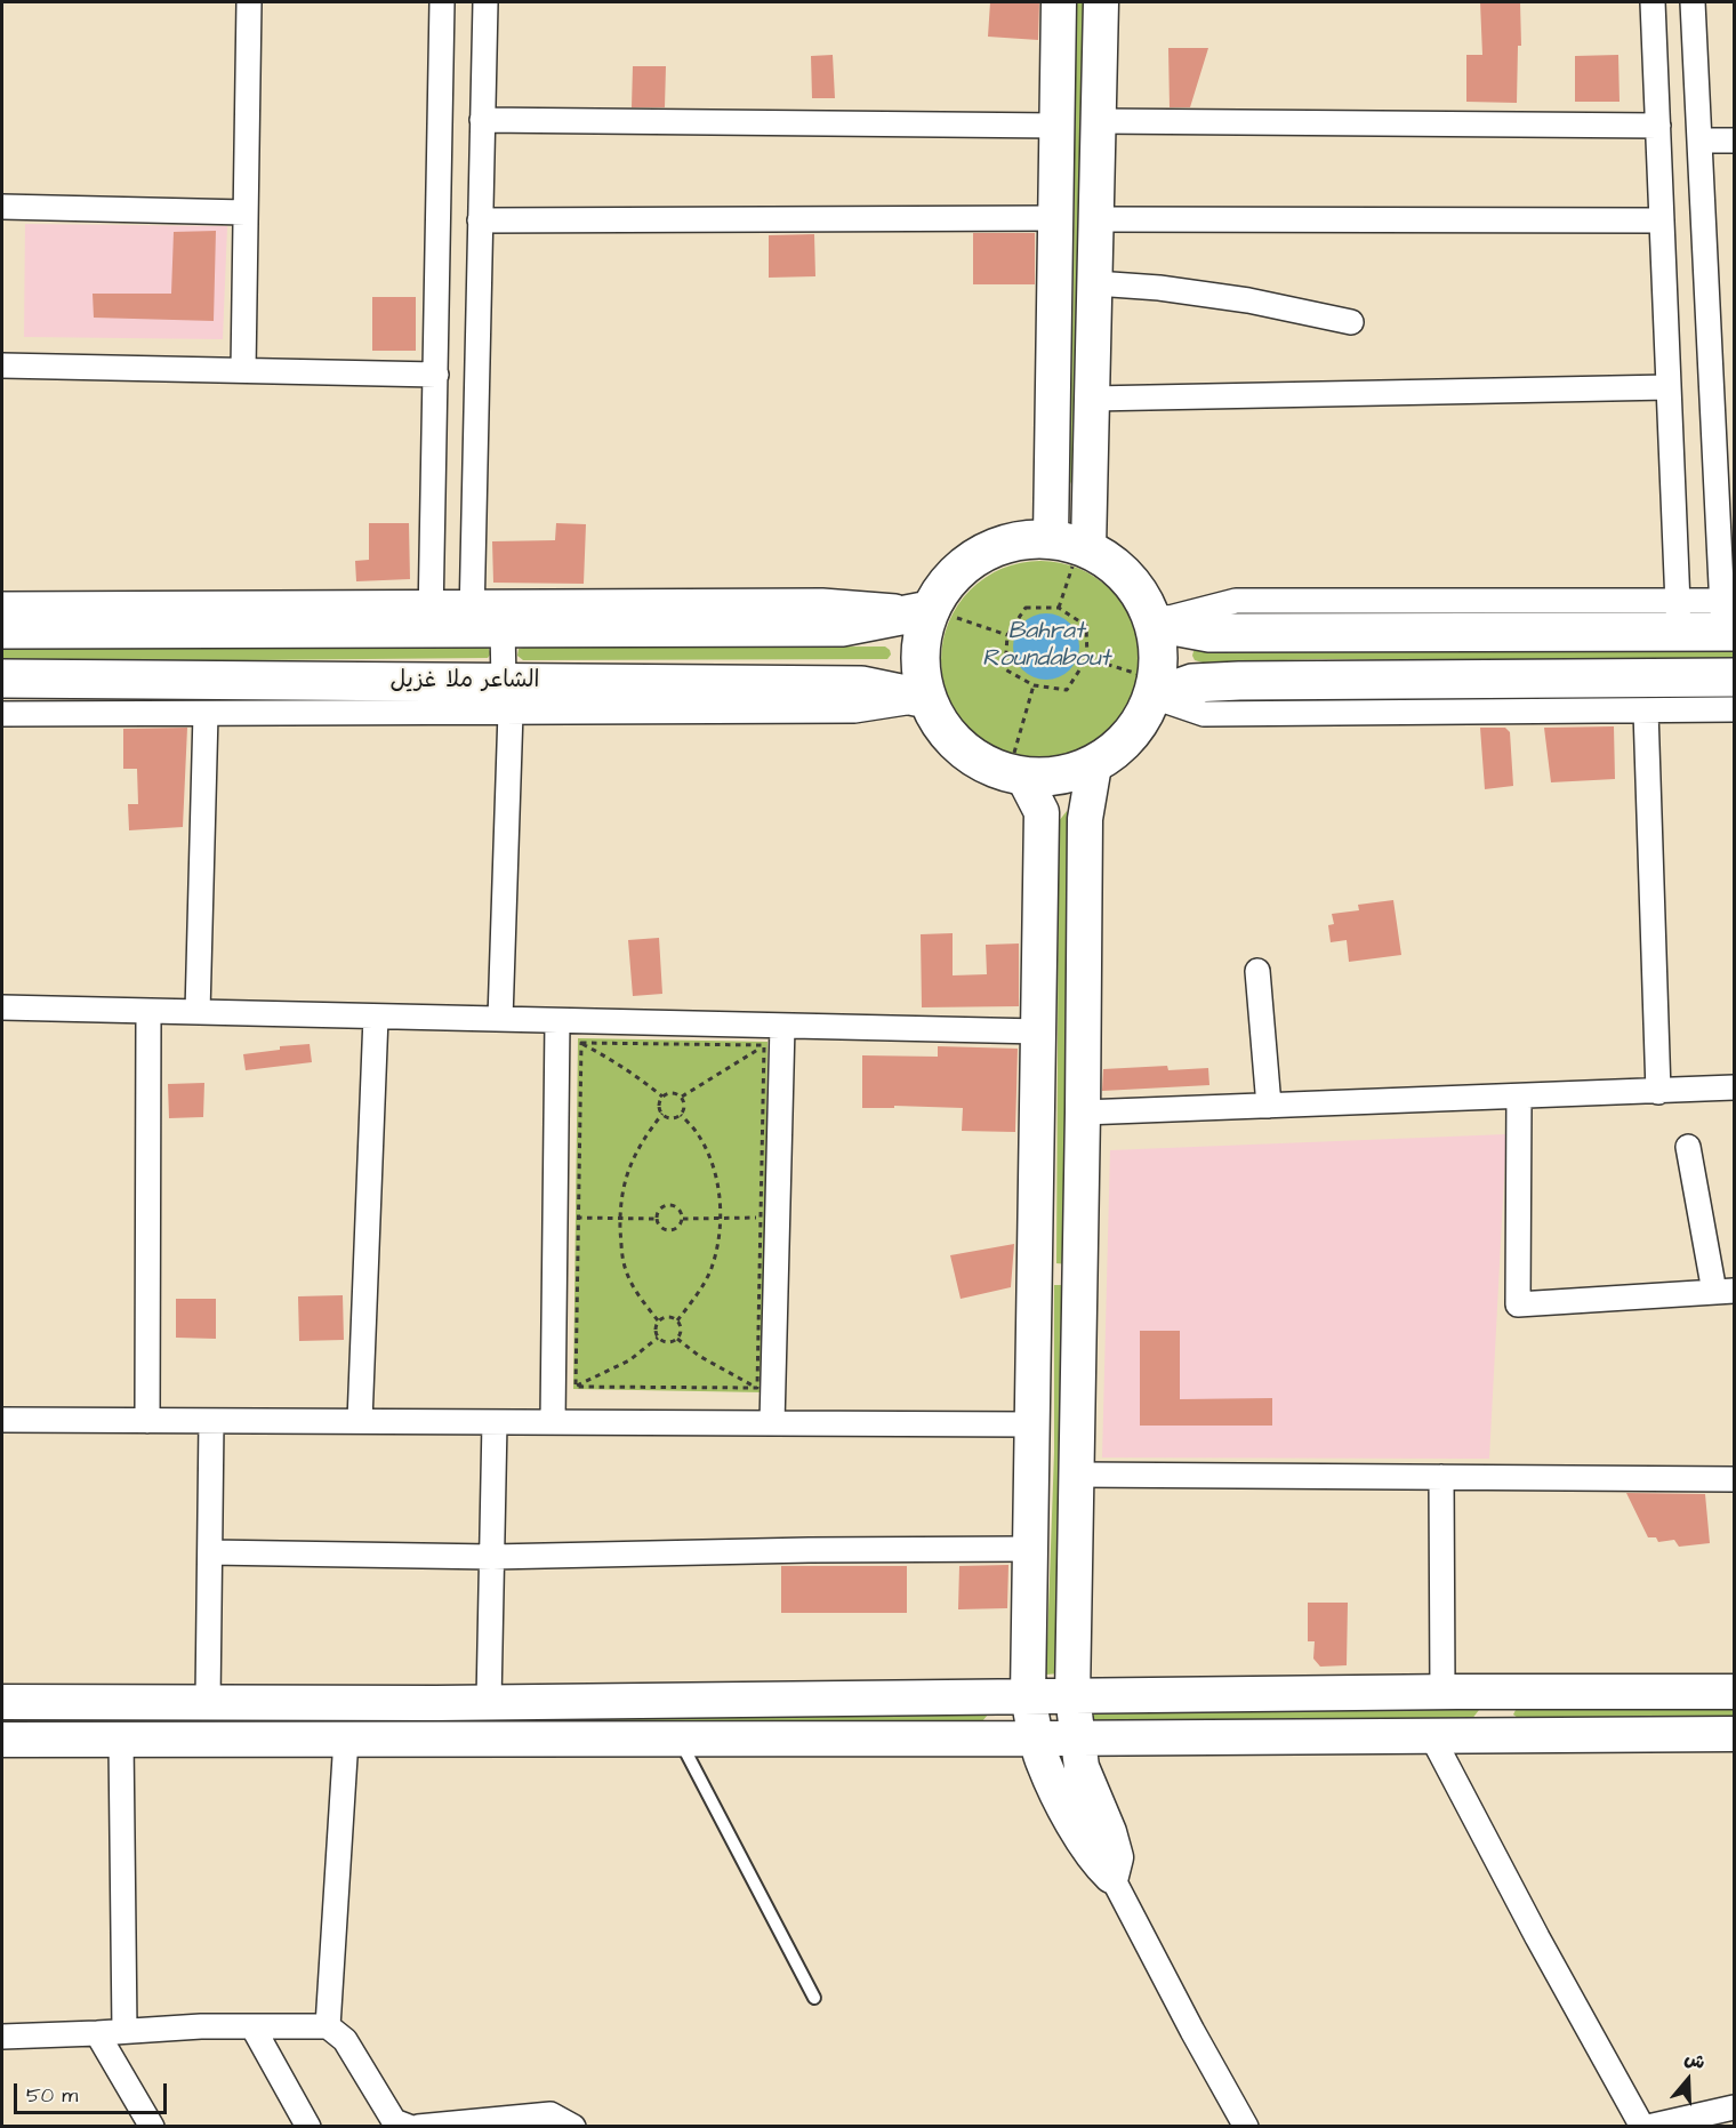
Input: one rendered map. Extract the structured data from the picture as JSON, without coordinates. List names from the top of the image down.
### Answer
{
  "streets": {
    "main road": ["الشاعر ملا غزيل"]
  },
  "water": ["Bahrat Roundabout"],
  "scale_bar": "50 m",
  "north": "top"
}
